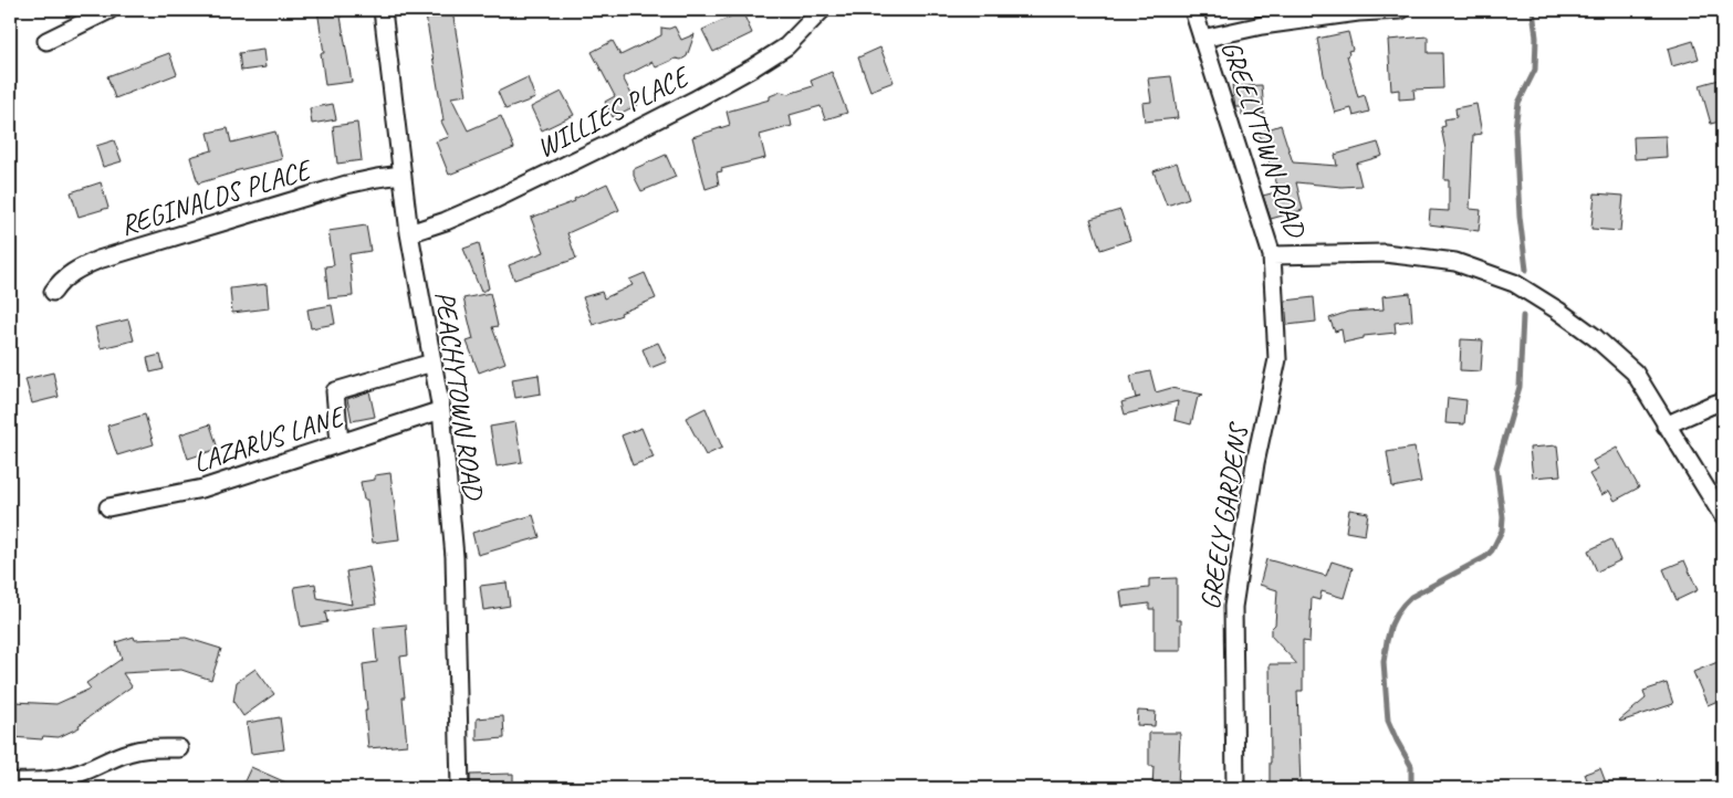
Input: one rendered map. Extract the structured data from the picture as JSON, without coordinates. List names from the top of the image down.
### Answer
{
  "streets": {
    "street": [
      "WILLIES PLACE",
      "GREELYTOWN ROAD",
      "REGINALDS PLACE",
      "PEACHYTOWN ROAD",
      "LAZARUS LANE",
      "GREELY GARDENS"
    ]
  },
  "crossings": [
    ["WILLIES PLACE", "PEACHYTOWN ROAD"],
    ["GREELYTOWN ROAD", "GREELY GARDENS"],
    ["REGINALDS PLACE", "PEACHYTOWN ROAD"],
    ["PEACHYTOWN ROAD", "LAZARUS LANE"]
  ]
}
